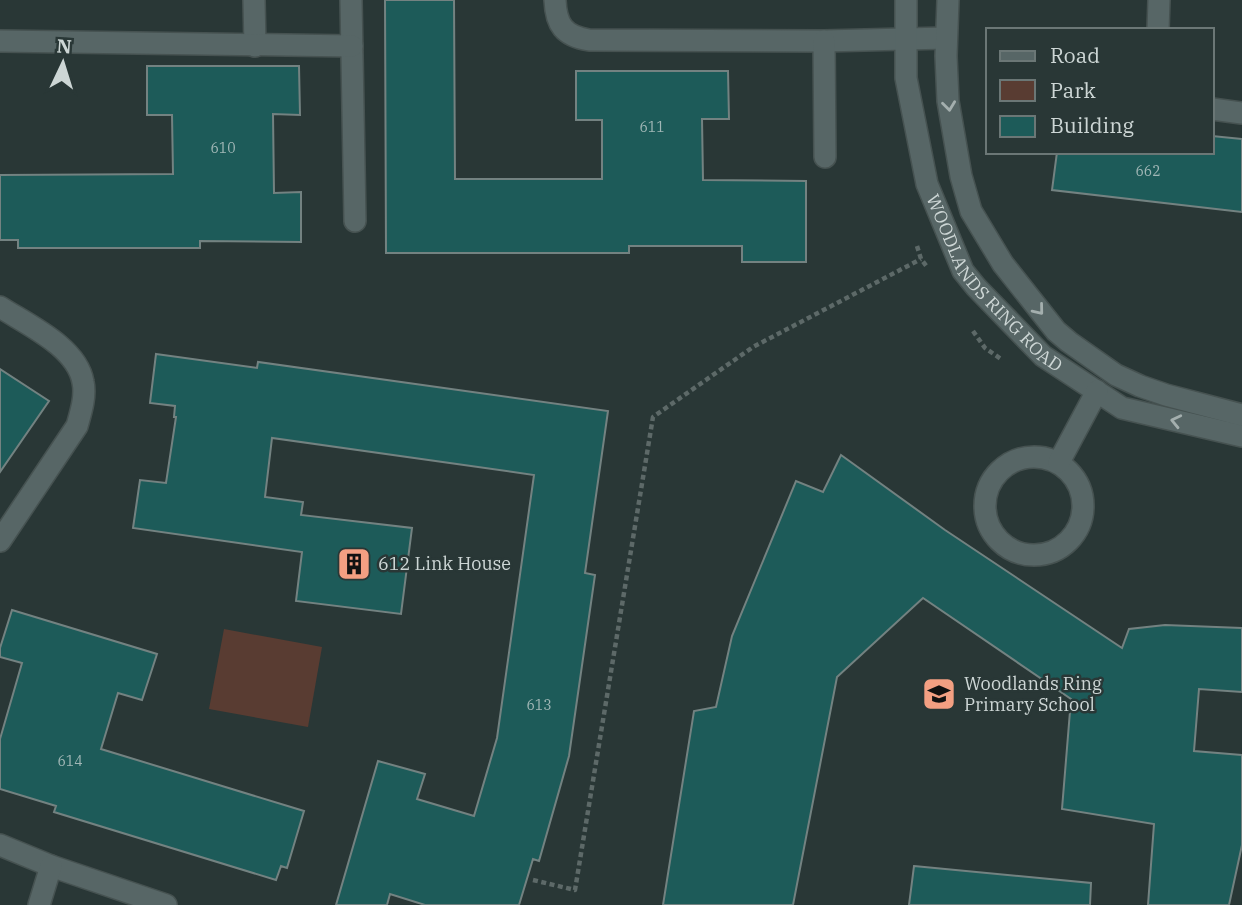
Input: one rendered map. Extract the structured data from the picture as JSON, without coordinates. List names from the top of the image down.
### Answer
{
  "streets": {
    "street": ["WOODLANDS RING ROAD"]
  },
  "places": {
    "building": ["612 Link House"],
    "school or university": ["Woodlands Ring Primary School"]
  },
  "house_numbers": [
    "611",
    "610",
    "662",
    "613",
    "614"
  ],
  "legend": ["Road", "Park", "Building"],
  "north": "top"
}
